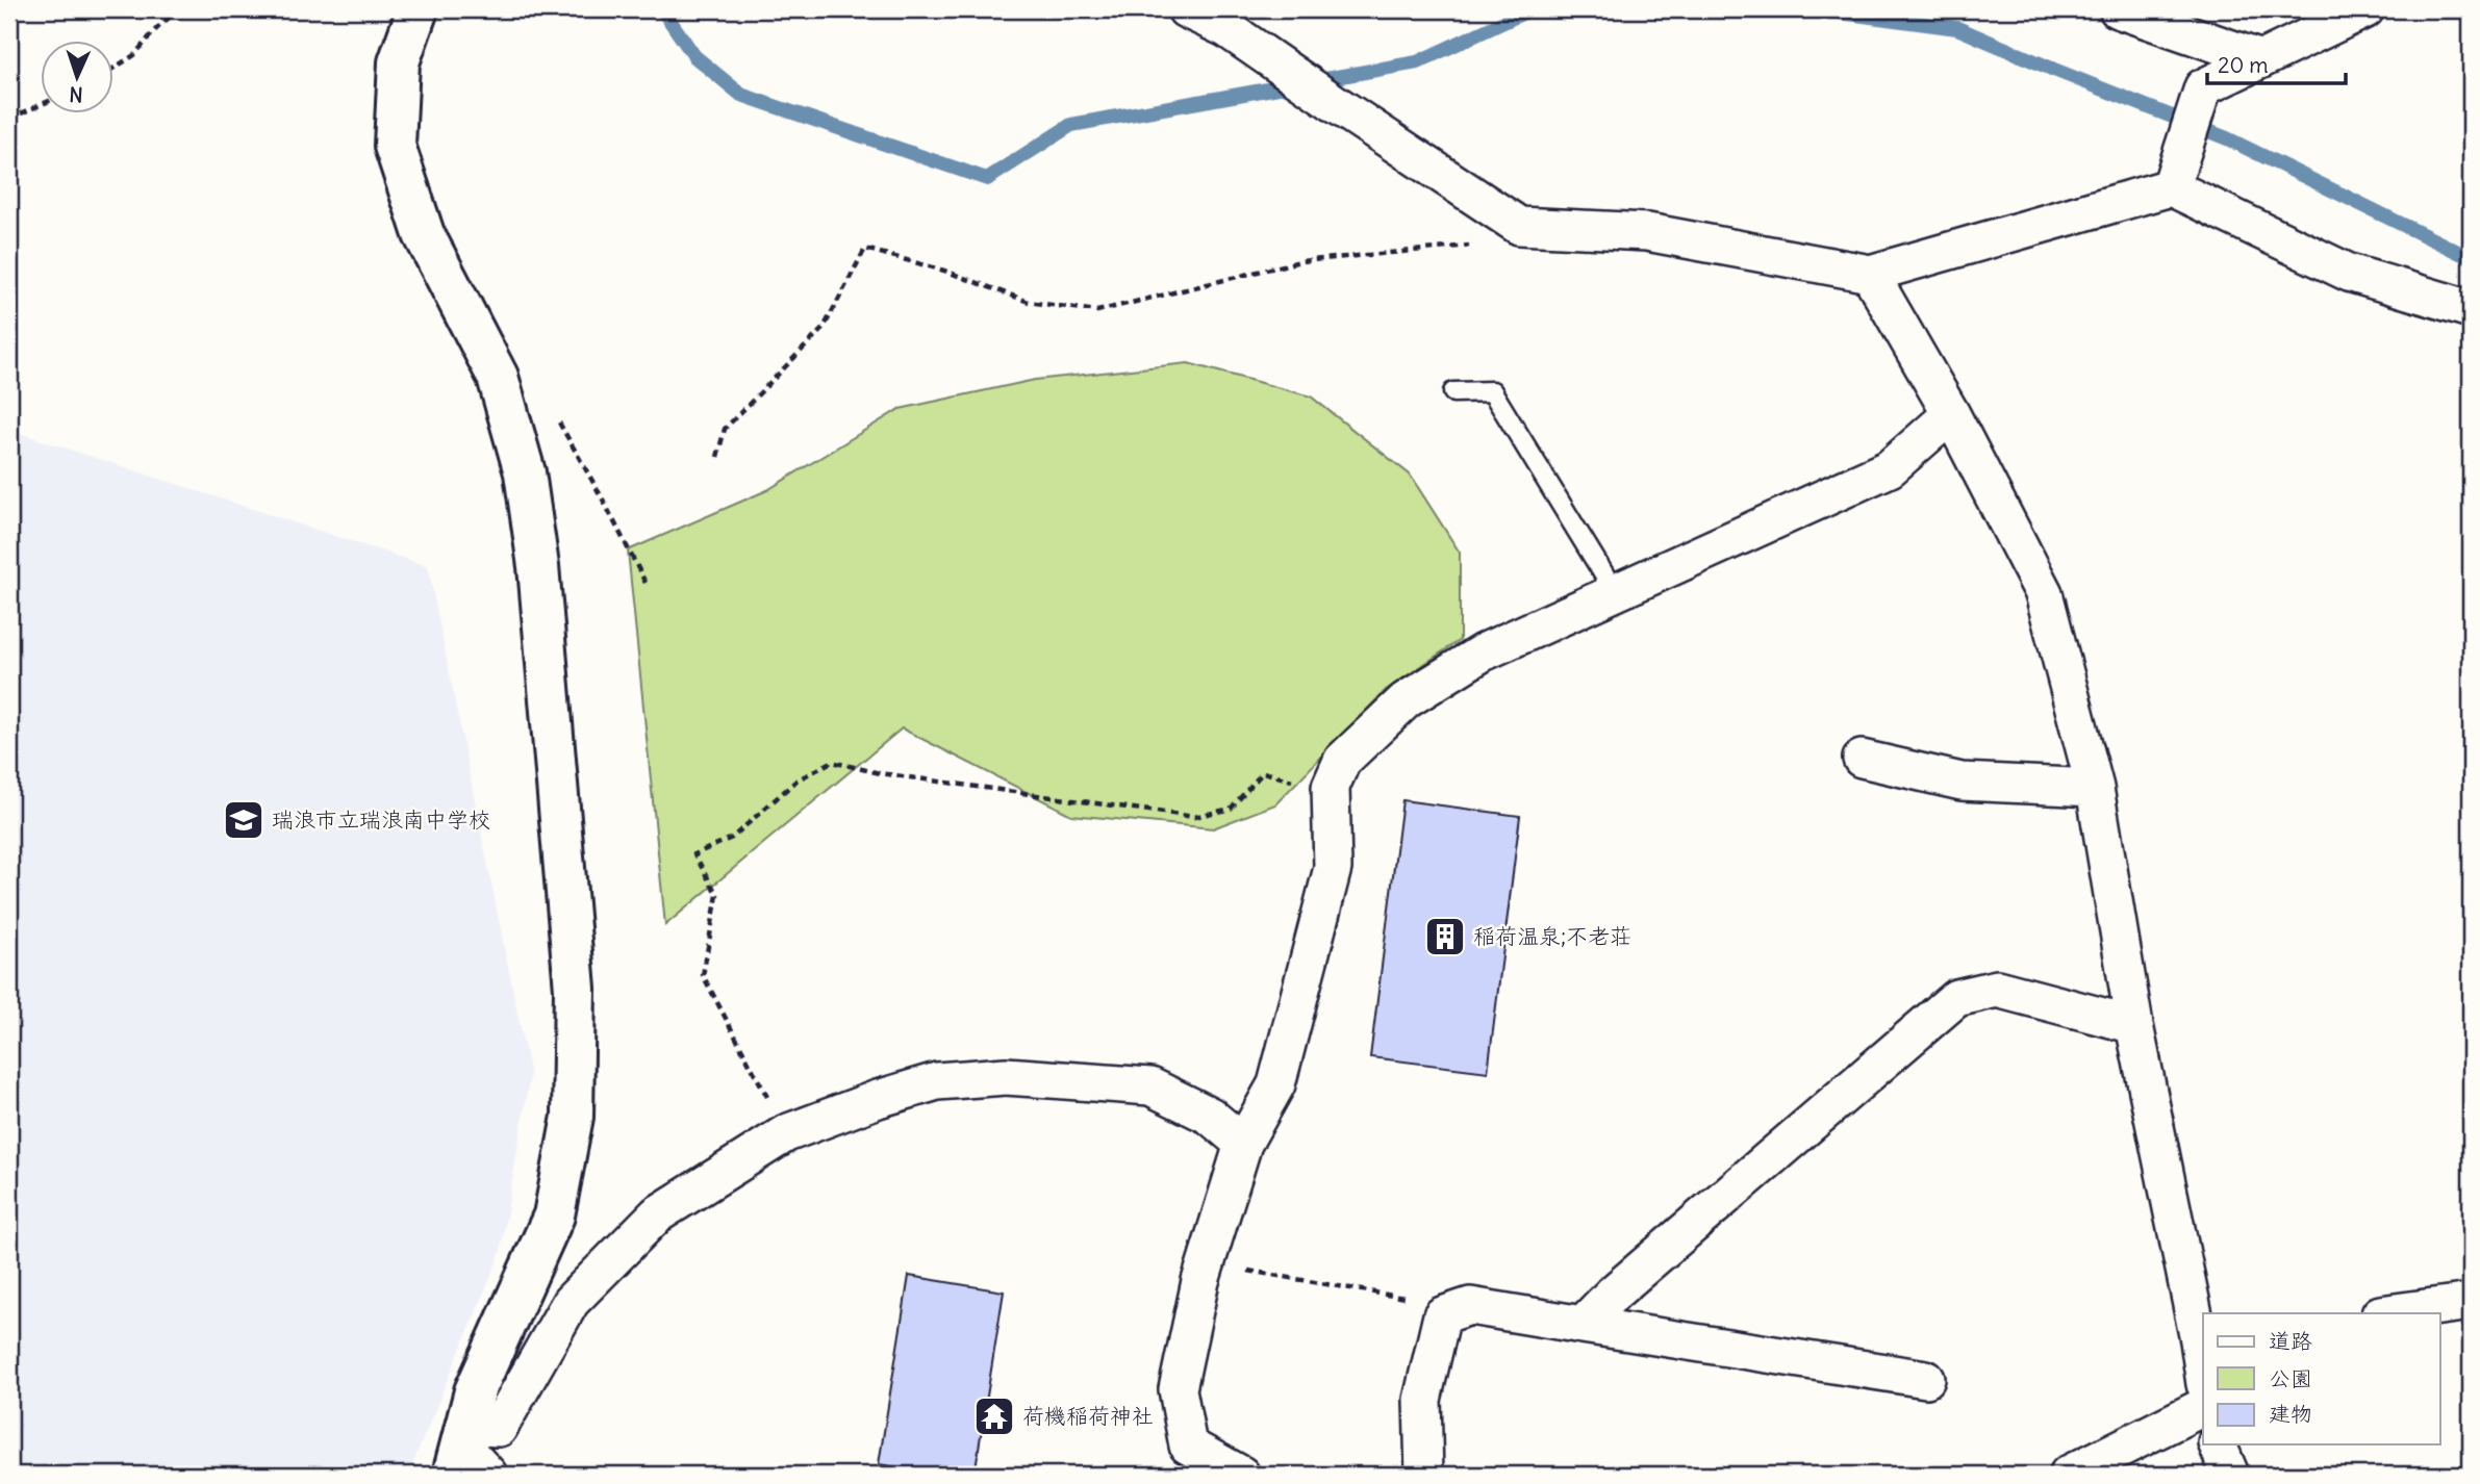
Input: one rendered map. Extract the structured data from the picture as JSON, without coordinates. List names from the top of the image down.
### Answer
{
  "places": {
    "school or university": ["瑞浪市立瑞浪南中学校"],
    "building": ["稲荷温泉;不老荘"],
    "temple": ["荷機稲荷神社"]
  },
  "legend": ["道路", "公園", "建物"],
  "scale_bar": "20 m",
  "north": "bottom"
}
